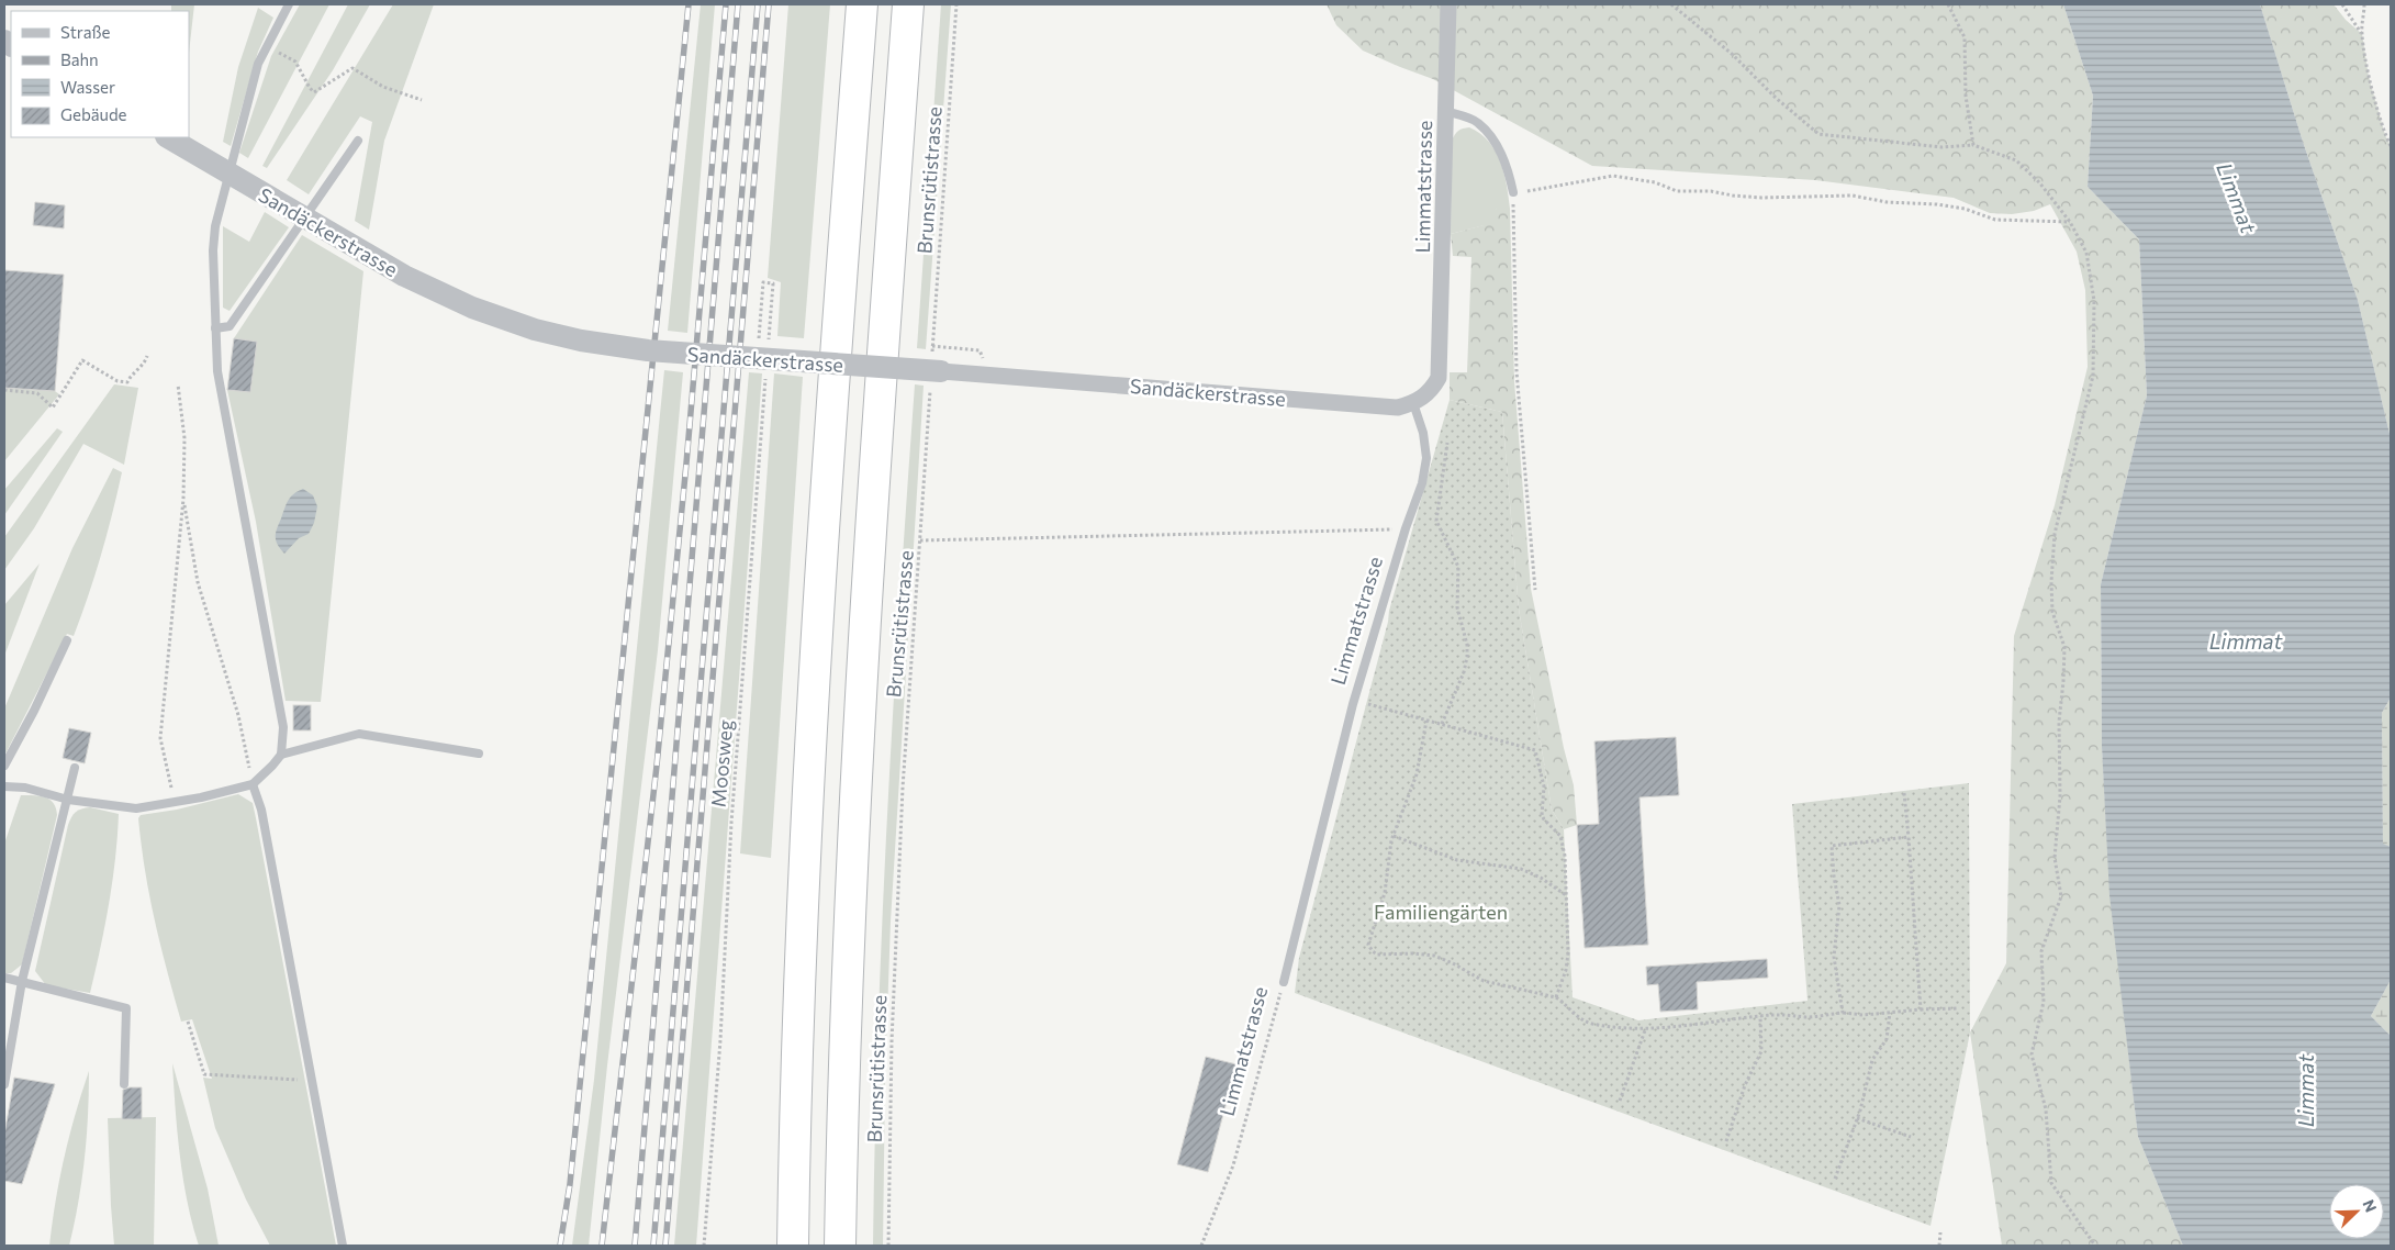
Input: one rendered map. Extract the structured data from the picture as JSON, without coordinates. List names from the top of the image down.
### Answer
{
  "streets": {
    "street": ["Limmatstrasse", "Sandäckerstrasse"],
    "path": ["Brunsrütistrasse", "Moosweg"]
  },
  "crossings": [
    ["Brunsrütistrasse", "Sandäckerstrasse"],
    ["Limmatstrasse", "Sandäckerstrasse"]
  ],
  "water": ["Limmat"],
  "parks": ["Familiengärten"],
  "legend": [
    "Straße",
    "Bahn",
    "Wasser",
    "Gebäude"
  ],
  "north": "top right"
}
